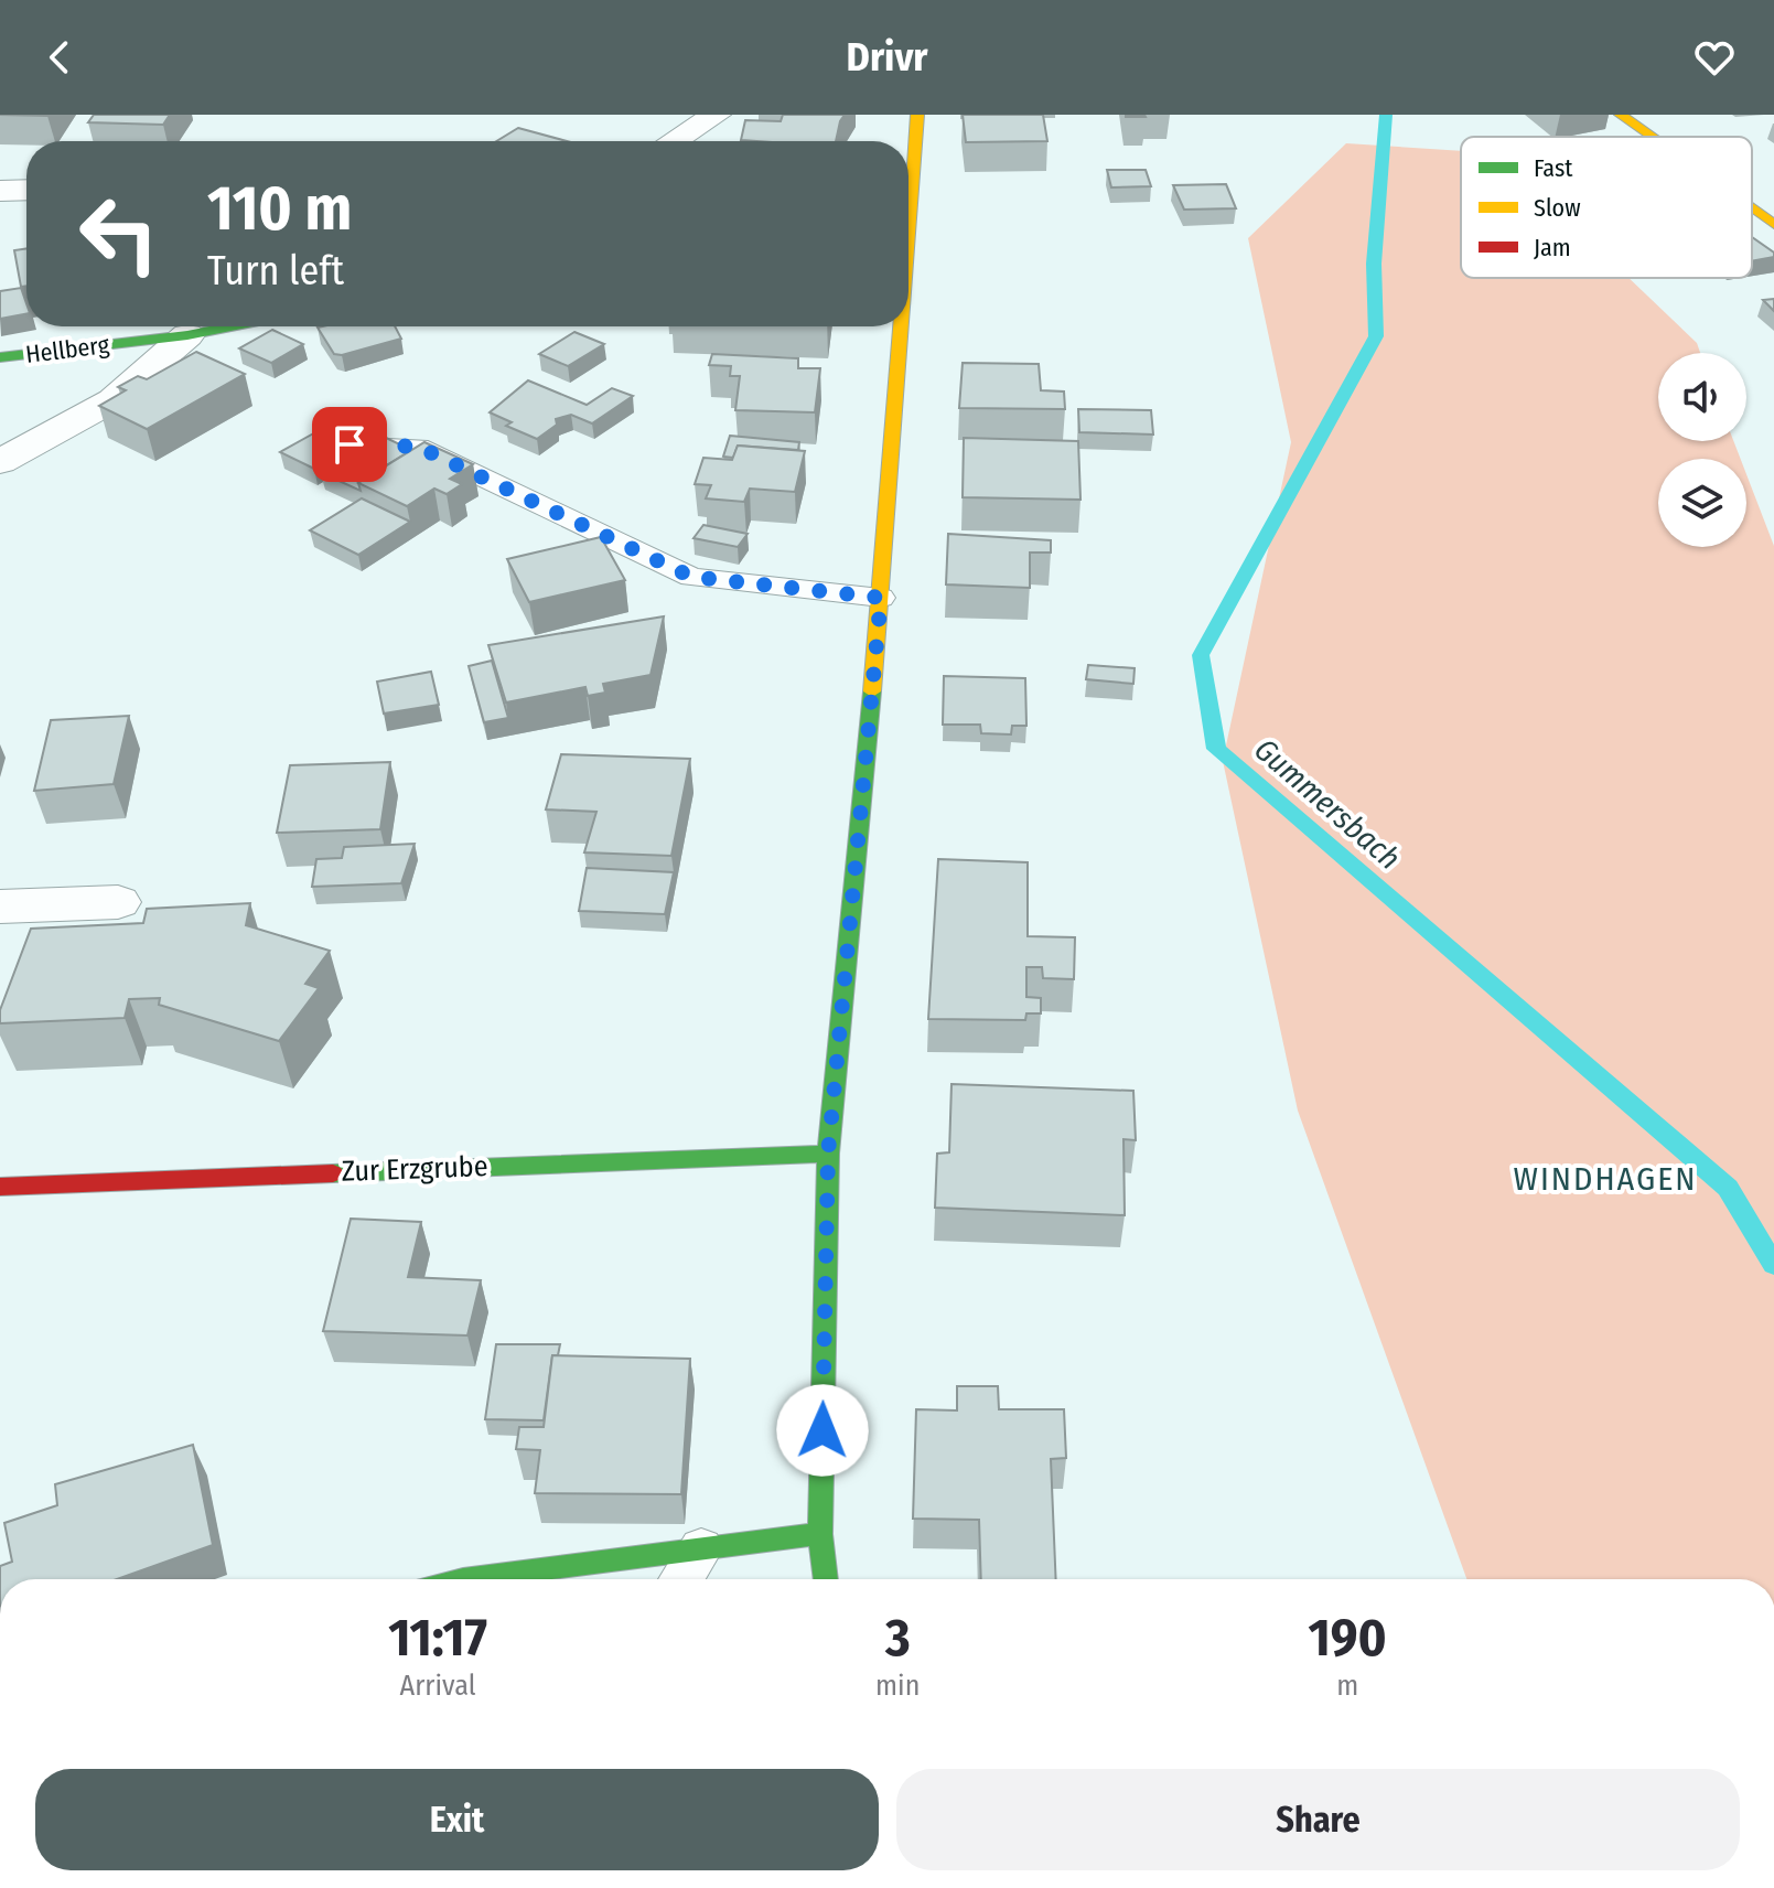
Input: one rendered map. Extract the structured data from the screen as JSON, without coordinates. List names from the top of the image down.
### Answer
{
  "streets": {
    "street": ["Hellberg", "Zur Erzgrube"]
  },
  "districts": ["WINDHAGEN"],
  "water": ["Gummersbach"],
  "legend": ["Fast", "Slow", "Jam"],
  "page": {
    "header": "Drivr",
    "turn": ["110 m", "Turn left"],
    "eta": [
      "11:17",
      "Arrival",
      "3",
      "min",
      "190",
      "m"
    ],
    "buttons": ["Exit", "Share"]
  }
}
